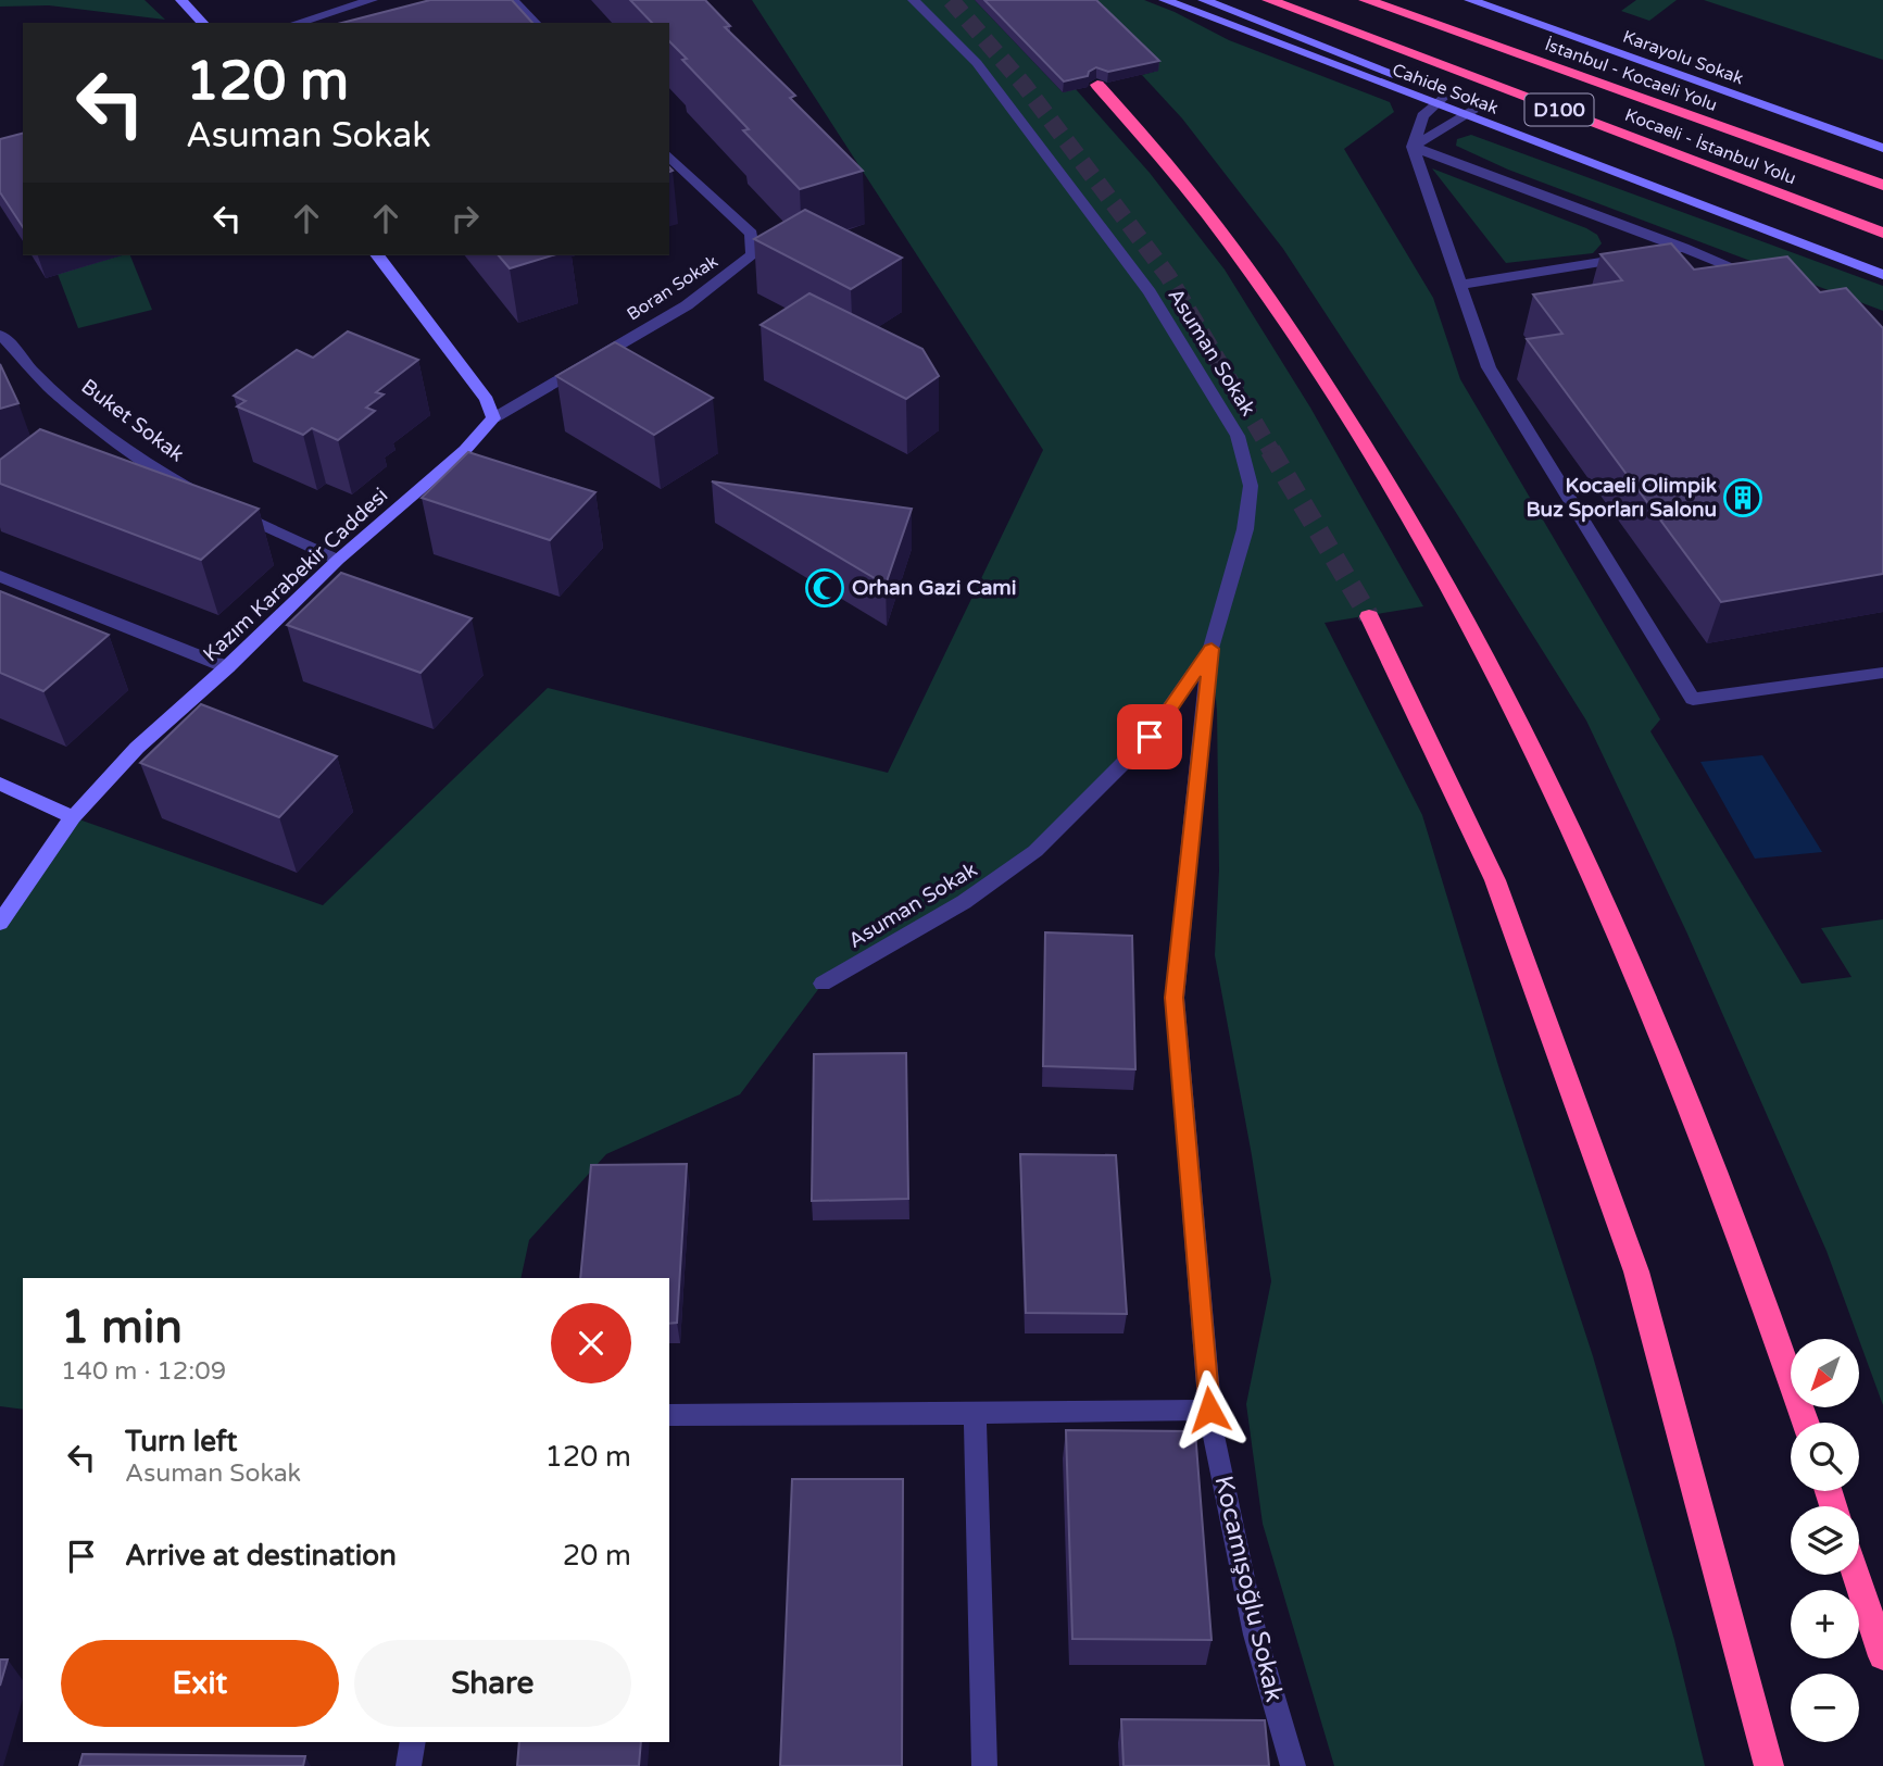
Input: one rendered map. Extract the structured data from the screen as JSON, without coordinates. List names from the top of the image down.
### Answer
{
  "streets": {
    "highway": ["İstanbul - Kocaeli Yolu", "D100", "Kocaeli - İstanbul Yolu"],
    "main road": ["Karayolu Sokak", "Cahide Sokak", "Kazım Karabekir Caddesi"],
    "street": [
      "Boran Sokak",
      "Asuman Sokak",
      "Buket Sokak",
      "Kocamışoğlu Sokak"
    ]
  },
  "crossings": [
    ["Boran Sokak", "Kazım Karabekir Caddesi"],
    ["Asuman Sokak", "Kocamışoğlu Sokak"]
  ],
  "places": {
    "building": ["Kocaeli Olimpik Buz Sporları Salonu"],
    "mosque": ["Orhan Gazi Cami"]
  },
  "north": "bottom left",
  "page": {
    "turn": ["120 m", "Asuman Sokak"],
    "heading": ["1 min", "140 m · 12:09"],
    "map_buttons": ["+", "−"],
    "list": [
      {
        "name": "Turn left",
        "note": "Asuman Sokak",
        "value": "120 m"
      },
      {
        "name": "Arrive at destination",
        "value": "20 m"
      }
    ],
    "buttons": ["Exit", "Share"]
  }
}
